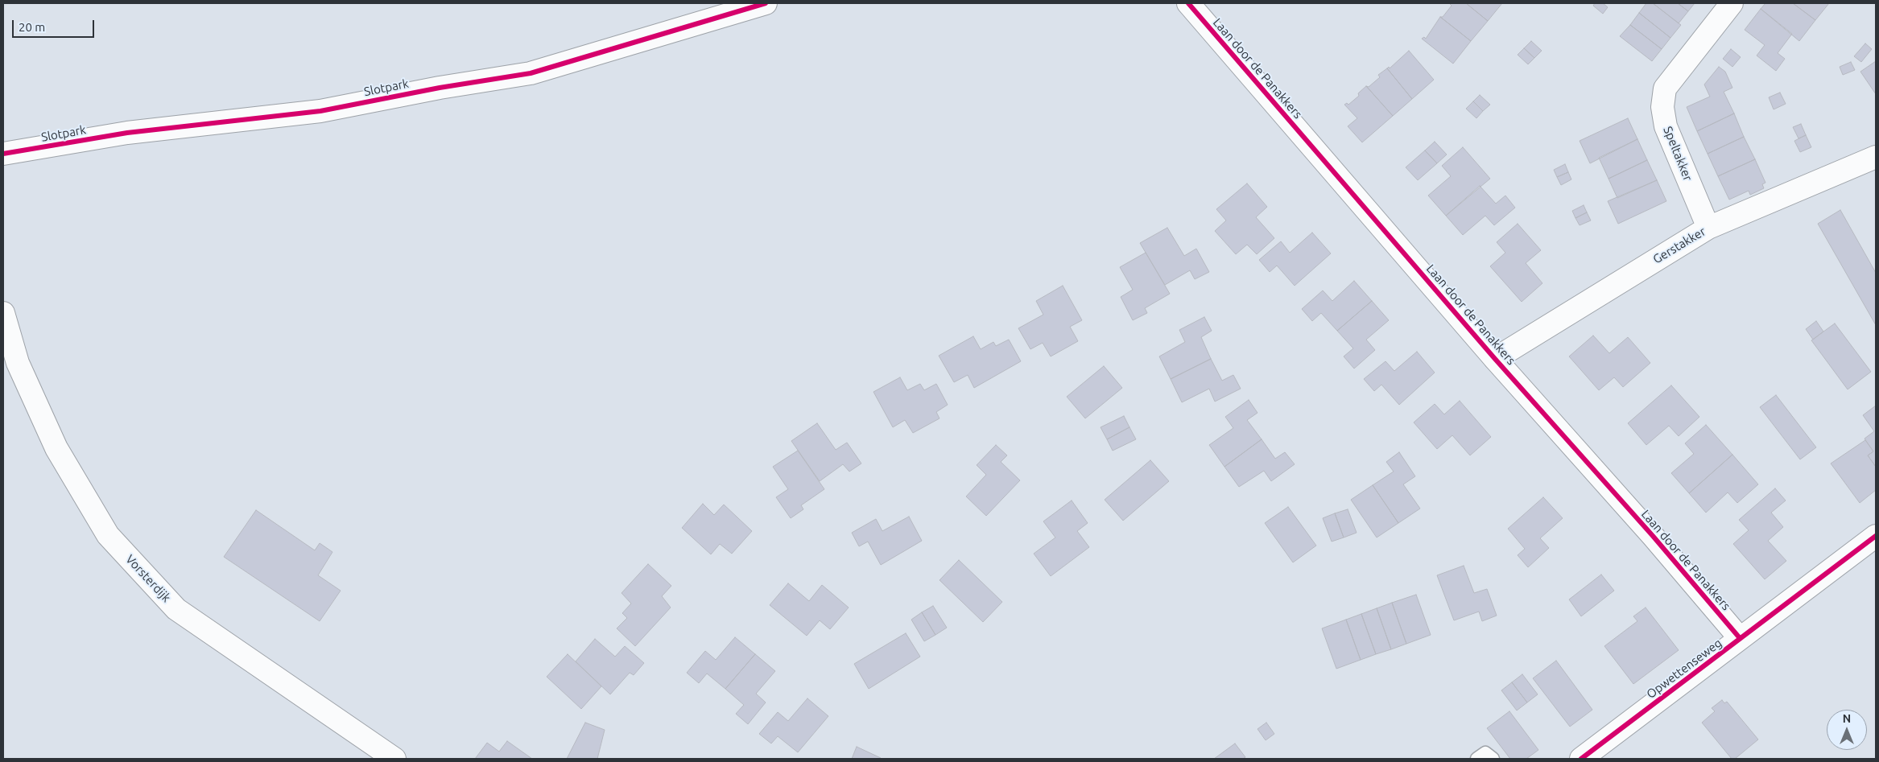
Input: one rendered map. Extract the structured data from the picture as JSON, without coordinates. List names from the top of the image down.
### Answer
{
  "streets": {
    "street": [
      "Laan door de Panakkers",
      "Slotpark",
      "Speltakker",
      "Gerstakker",
      "Vorsterdijk",
      "Opwettenseweg"
    ]
  },
  "crossings": [
    ["Laan door de Panakkers", "Gerstakker"],
    ["Laan door de Panakkers", "Opwettenseweg"],
    ["Speltakker", "Gerstakker"]
  ],
  "scale_bar": "20 m",
  "north": "top"
}
